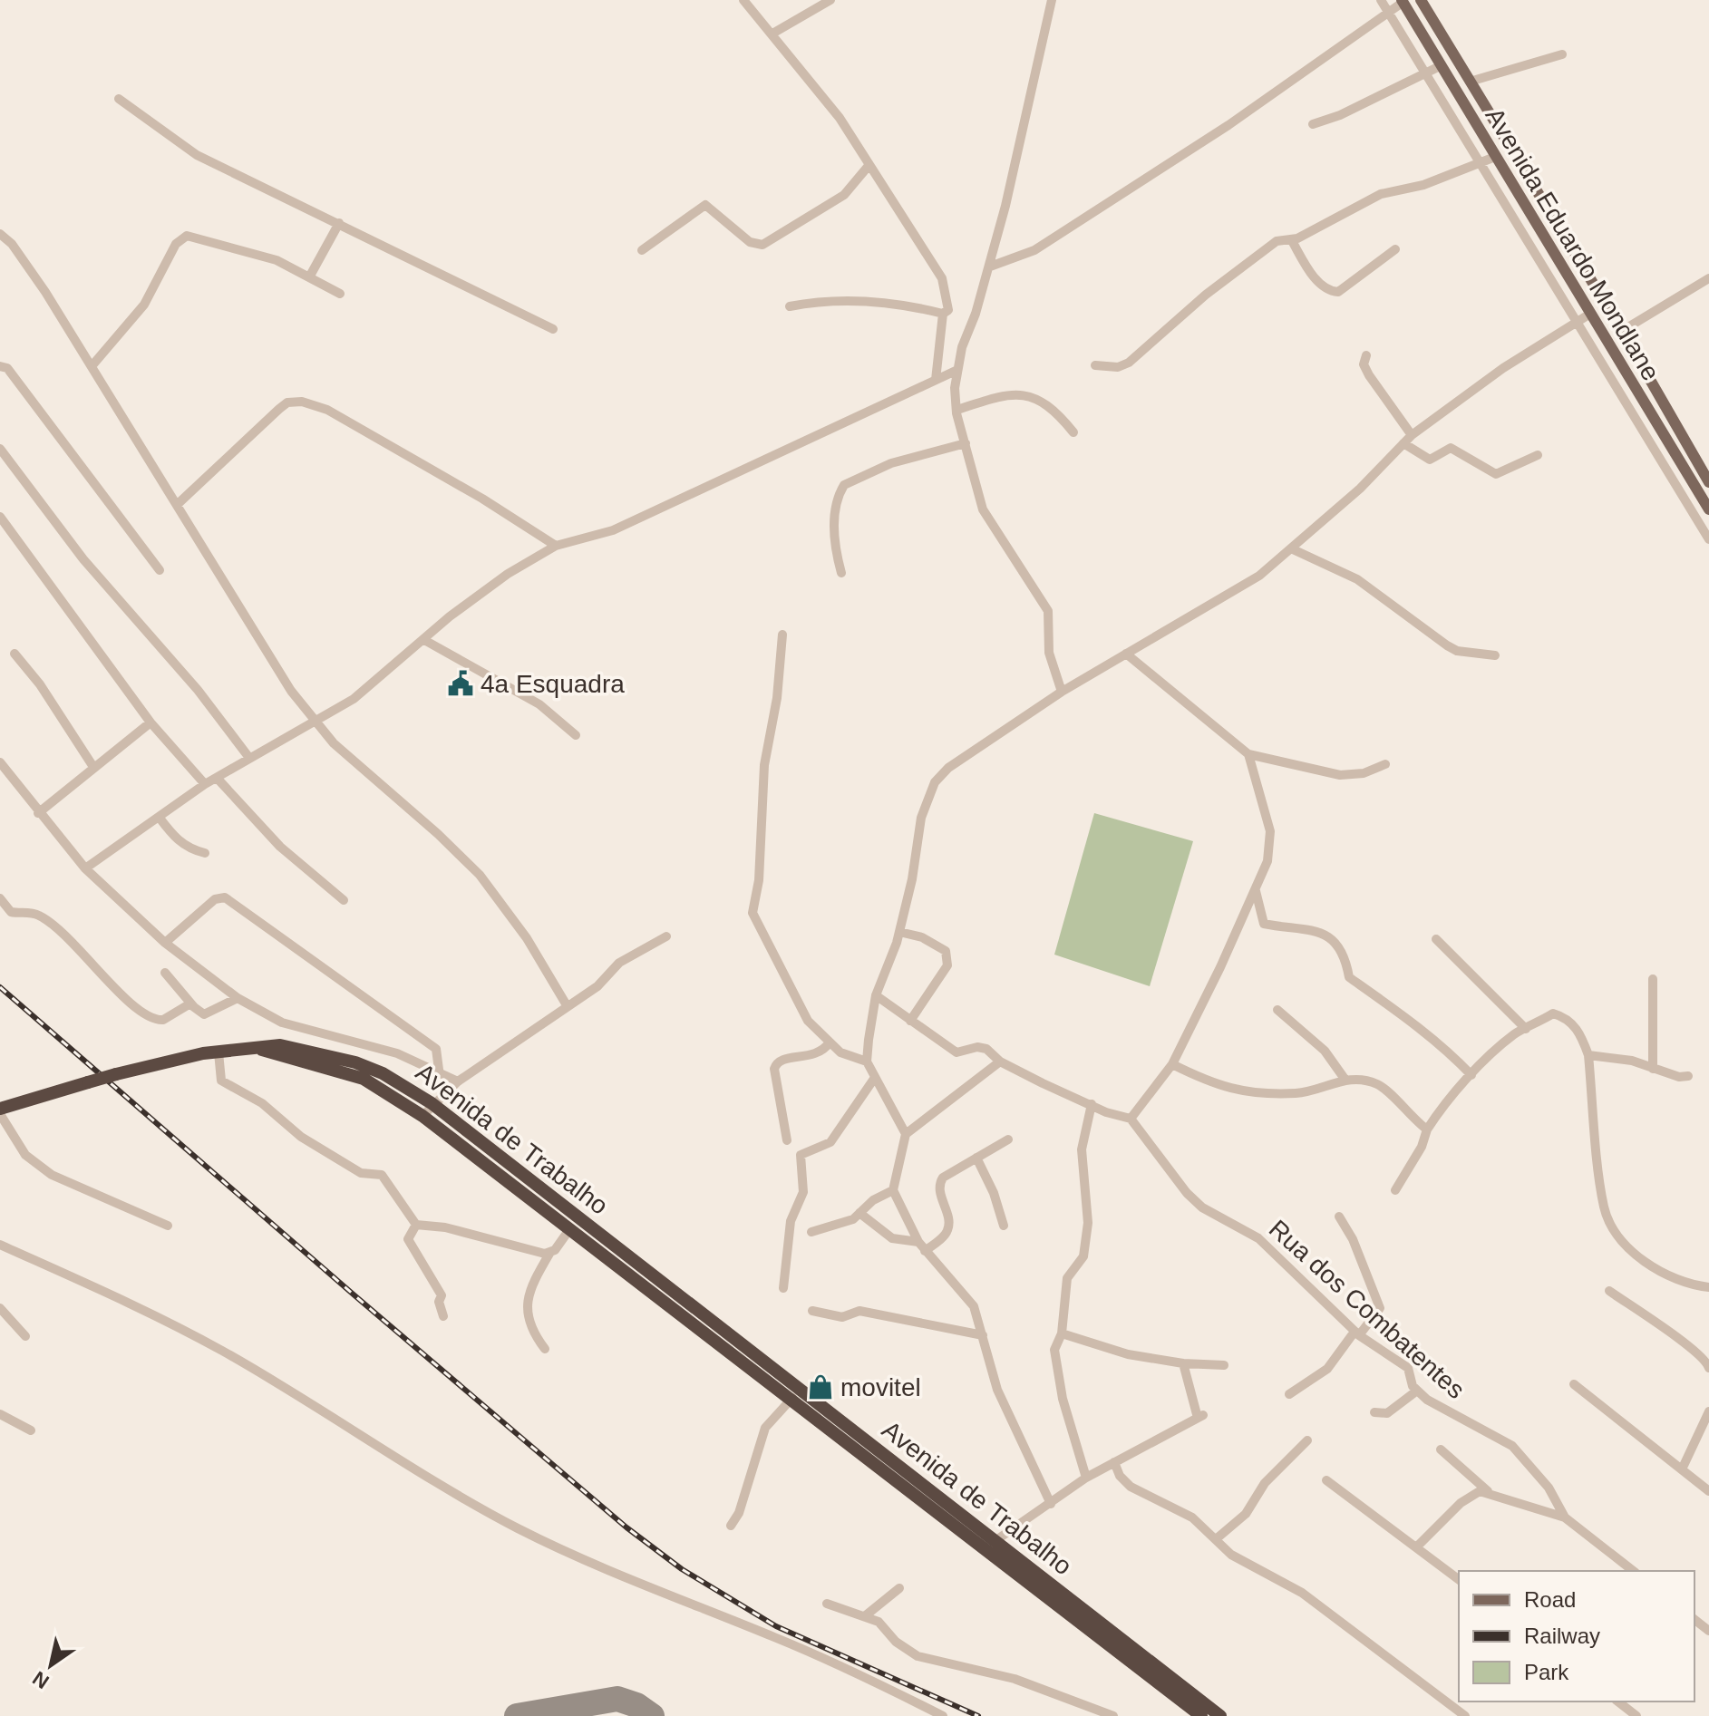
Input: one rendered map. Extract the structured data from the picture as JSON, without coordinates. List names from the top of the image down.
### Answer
{
  "streets": {
    "highway": ["Avenida de Trabalho"],
    "main road": ["Avenida Eduardo Mondlane"],
    "street": ["Rua dos Combatentes"]
  },
  "places": {
    "public building": ["4a Esquadra"],
    "shop": ["movitel"]
  },
  "legend": ["Road", "Railway", "Park"],
  "north": "bottom left"
}
